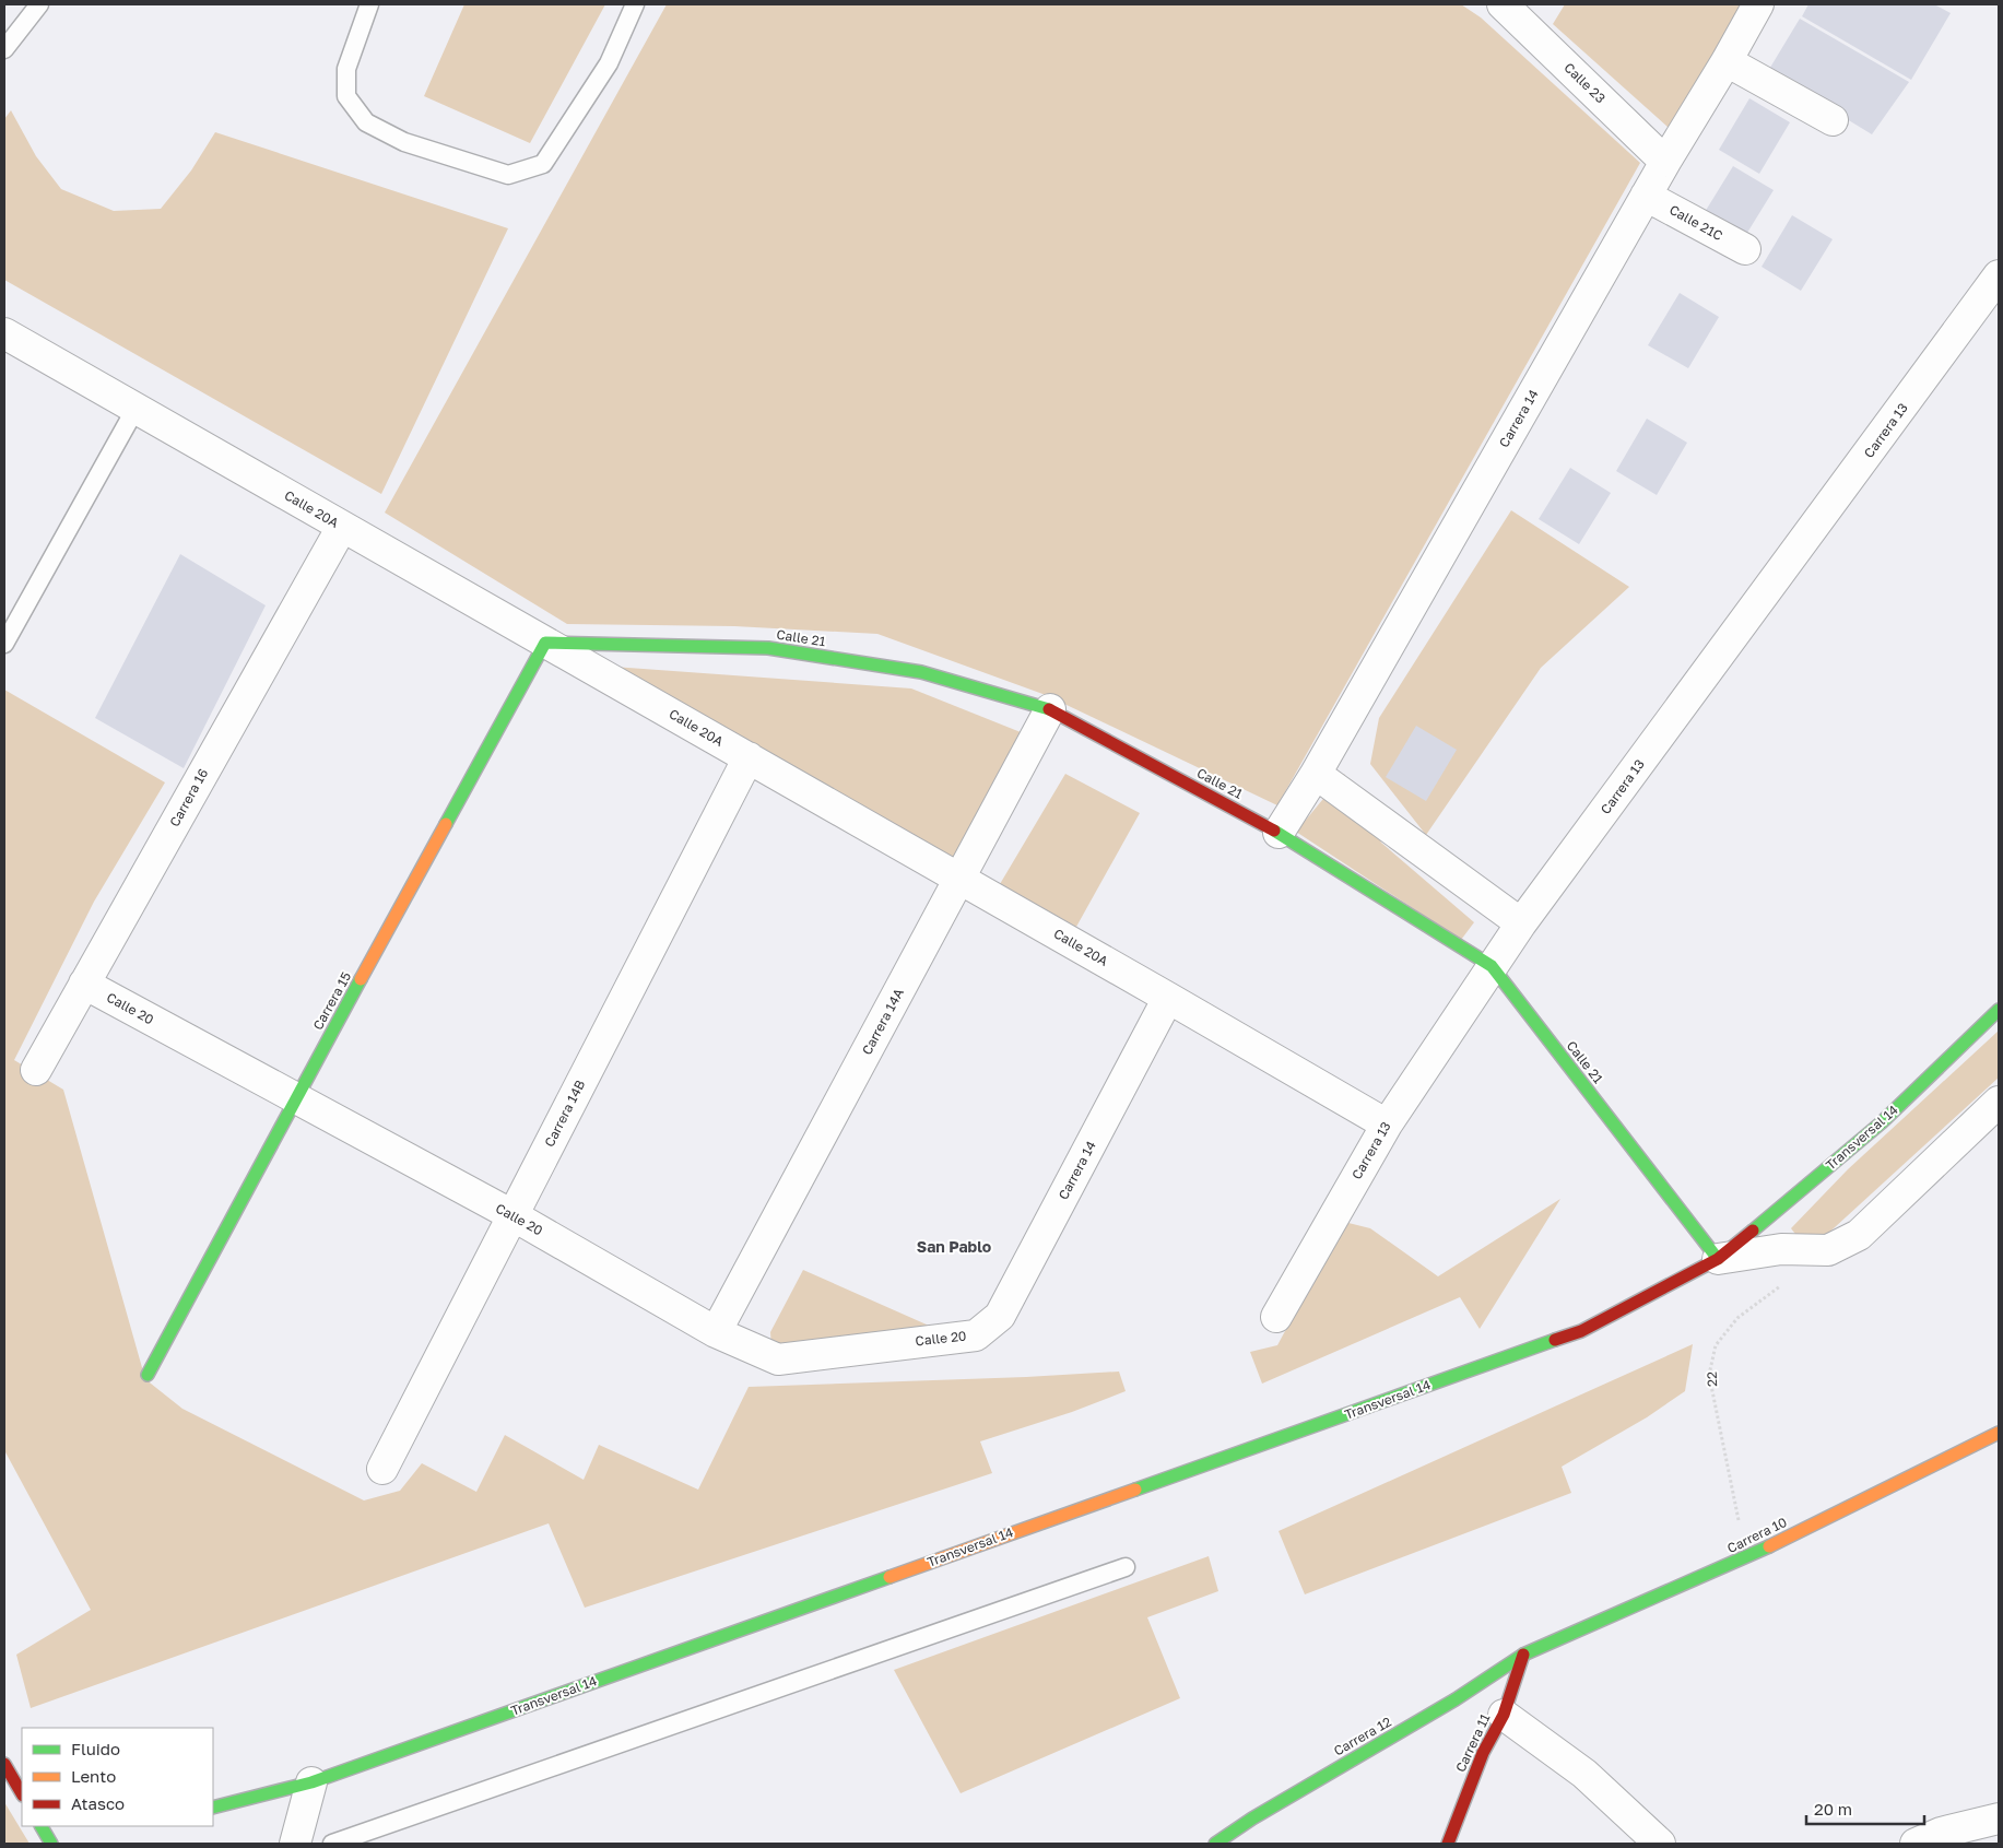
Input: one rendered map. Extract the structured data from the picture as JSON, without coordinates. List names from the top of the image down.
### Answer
{
  "streets": {
    "main road": [
      "Calle 21",
      "Carrera 15",
      "Transversal 14",
      "Carrera 10",
      "Carrera 12",
      "Carrera 11"
    ],
    "street": [
      "Calle 23",
      "Calle 21C",
      "Carrera 14",
      "Carrera 13",
      "Calle 20A",
      "Carrera 16",
      "Calle 20",
      "Carrera 14A",
      "Carrera 14B"
    ],
    "path": ["22"]
  },
  "crossings": [
    ["Calle 23", "Carrera 14"],
    ["Calle 21C", "Carrera 14"],
    ["Carrera 14", "Calle 20A"],
    ["Carrera 14", "Calle 21"],
    ["Carrera 14", "Calle 20"],
    ["Carrera 13", "Calle 20A"],
    ["Carrera 13", "Calle 21"],
    ["Calle 20A", "Calle 21"],
    ["Calle 20A", "Carrera 16"],
    ["Calle 20A", "Carrera 15"],
    ["Calle 20A", "Carrera 14A"],
    ["Calle 20A", "Carrera 14B"],
    ["Calle 21", "Carrera 15"],
    ["Calle 21", "Carrera 14A"],
    ["Calle 21", "Transversal 14"],
    ["Carrera 16", "Calle 20"],
    ["Carrera 15", "Calle 20"],
    ["Calle 20", "Carrera 14A"],
    ["Calle 20", "Carrera 14B"],
    ["Transversal 14", "22"],
    ["22", "Carrera 10"],
    ["Carrera 10", "Carrera 12"],
    ["Carrera 10", "Carrera 11"],
    ["Carrera 12", "Carrera 11"]
  ],
  "districts": ["San Pablo"],
  "legend": ["Fluido", "Lento", "Atasco"],
  "scale_bar": "20 m"
}
